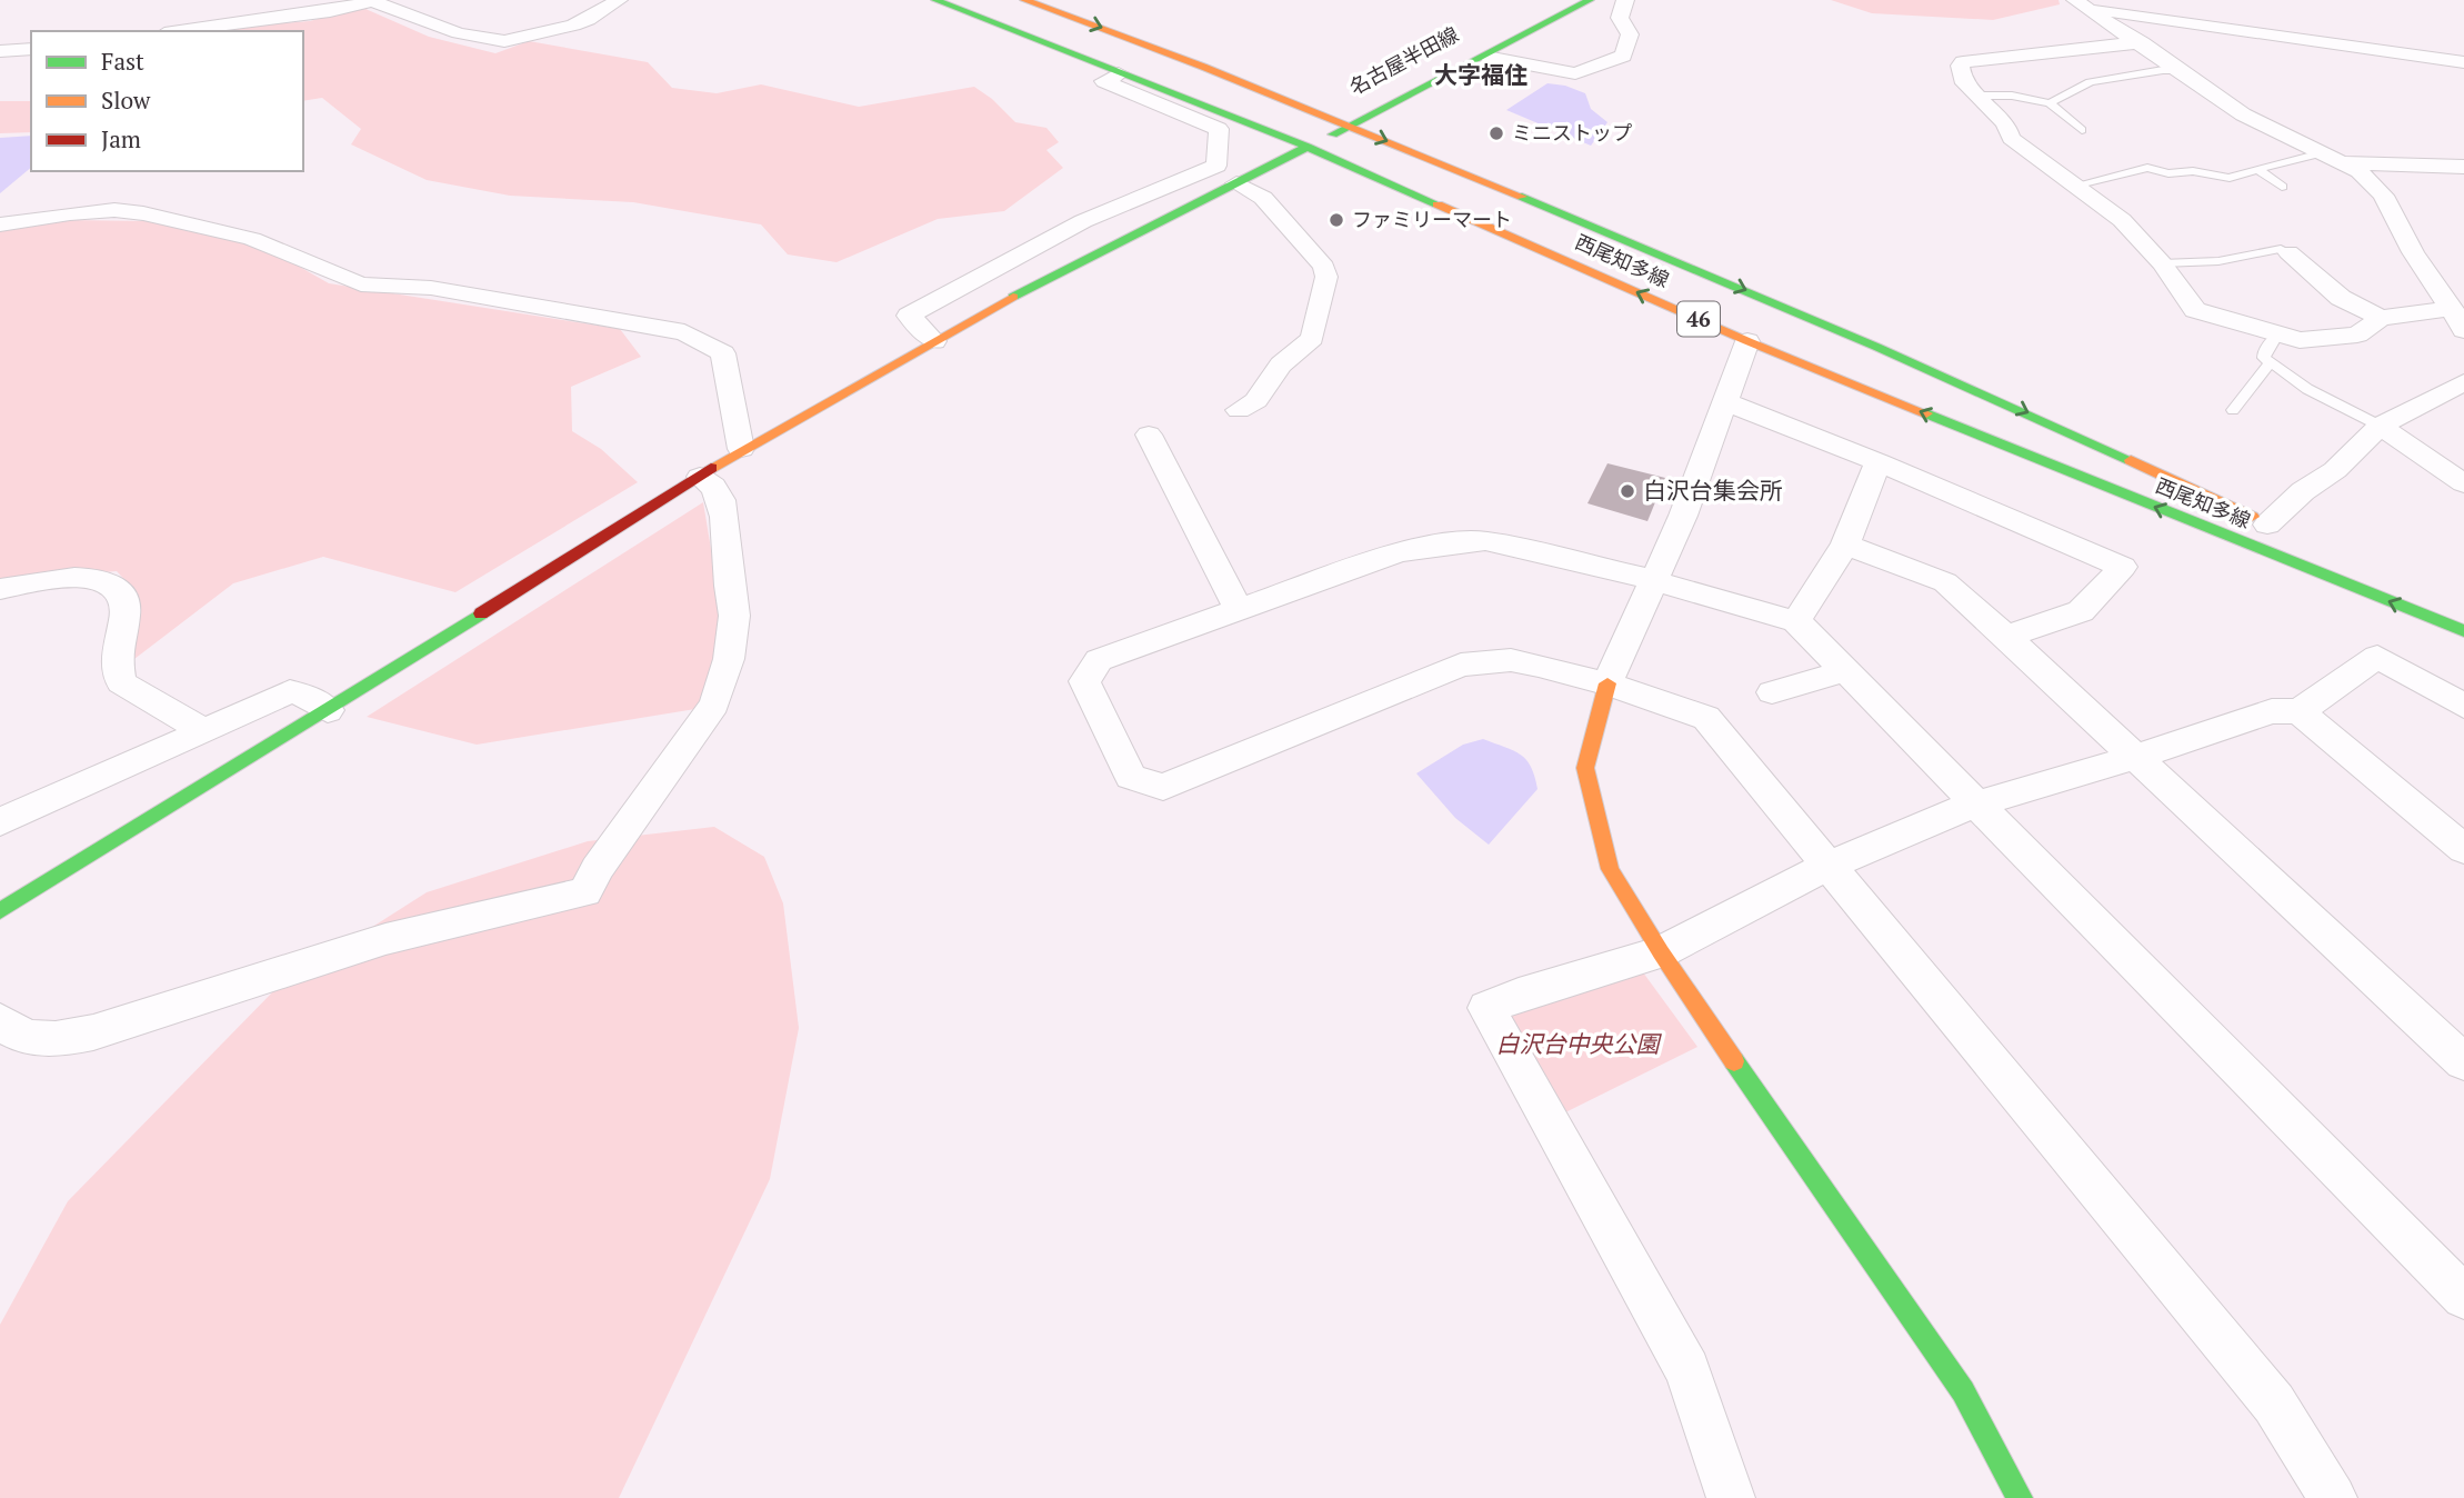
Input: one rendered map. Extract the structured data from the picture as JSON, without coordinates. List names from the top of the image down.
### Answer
{
  "streets": {
    "main road": ["名古屋半田線", "西尾知多線", "46"]
  },
  "crossings": [
    ["名古屋半田線", "西尾知多線"]
  ],
  "districts": ["大字福住"],
  "parks": ["白沢台中央公園"],
  "places": ["ミニストップ", "ファミリーマート", "白沢台集会所"],
  "legend": ["Fast", "Slow", "Jam"]
}
